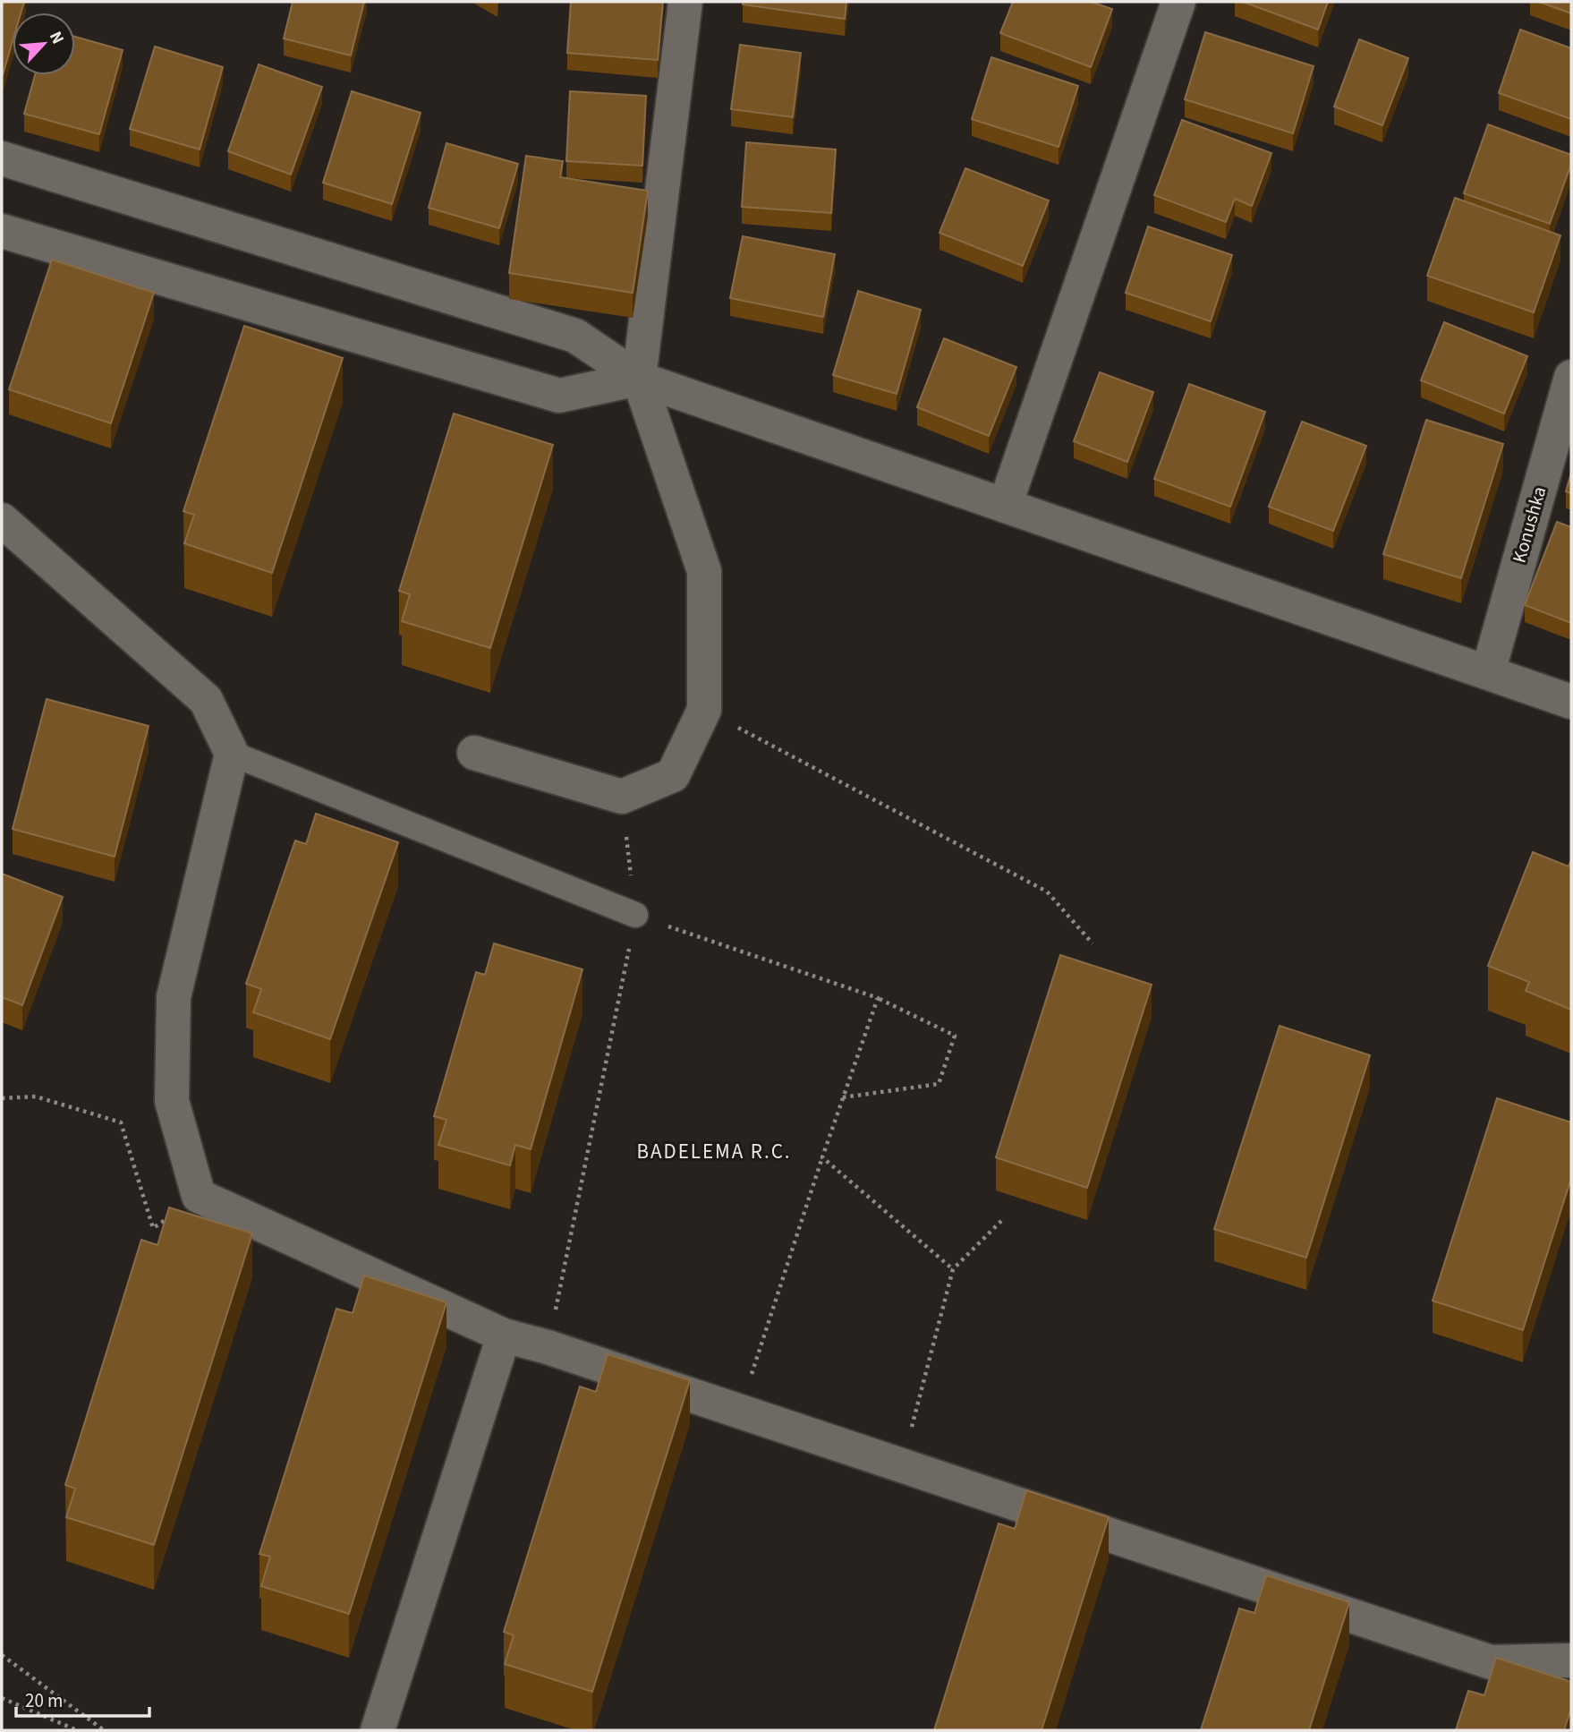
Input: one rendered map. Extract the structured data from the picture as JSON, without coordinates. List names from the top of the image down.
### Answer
{
  "streets": {
    "street": ["Konushka"]
  },
  "districts": ["BADELEMA R.C."],
  "scale_bar": "20 m",
  "north": "top right"
}
